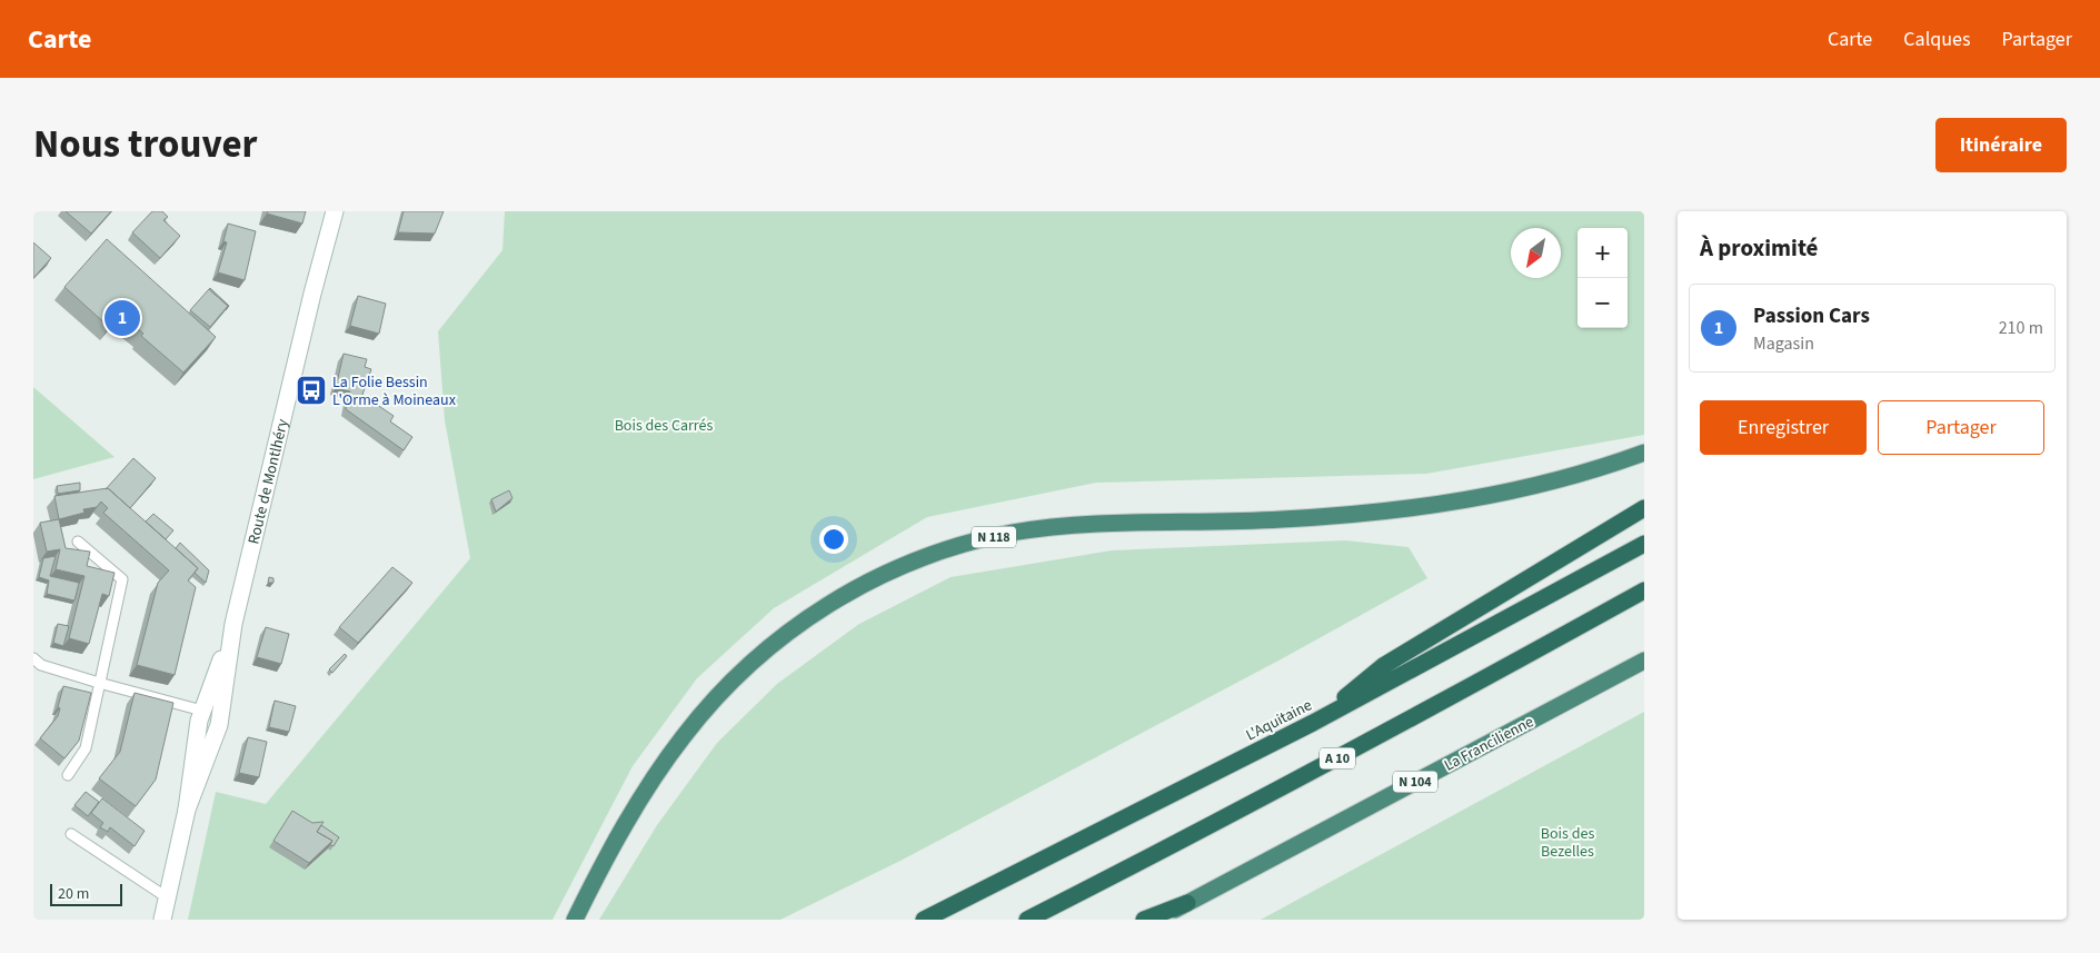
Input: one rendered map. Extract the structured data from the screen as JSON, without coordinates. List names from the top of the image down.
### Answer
{
  "streets": {
    "highway": [
      "N 118",
      "L'Aquitaine",
      "La Francilienne",
      "A 10",
      "N 104"
    ],
    "main road": ["Route de Montlhéry"]
  },
  "parks": ["Bois des Carrés", "Bois des Bezelles"],
  "places": {
    "bus stop": ["La Folie Bessin L'Orme à Moineaux"]
  },
  "scale_bar": "20 m",
  "north": "bottom left",
  "page": {
    "header": "Carte",
    "nav": ["Carte", "Calques", "Partager"],
    "title": "Nous trouver",
    "buttons": [
      "Itinéraire",
      ["Enregistrer", "Partager"]
    ],
    "heading": "À proximité",
    "map_buttons": ["+", "−"],
    "list": [
      {
        "mark": "1",
        "name": "Passion Cars",
        "note": "Magasin",
        "value": "210 m"
      }
    ],
    "pins": "1",
    "scale": "20 m"
  }
}
